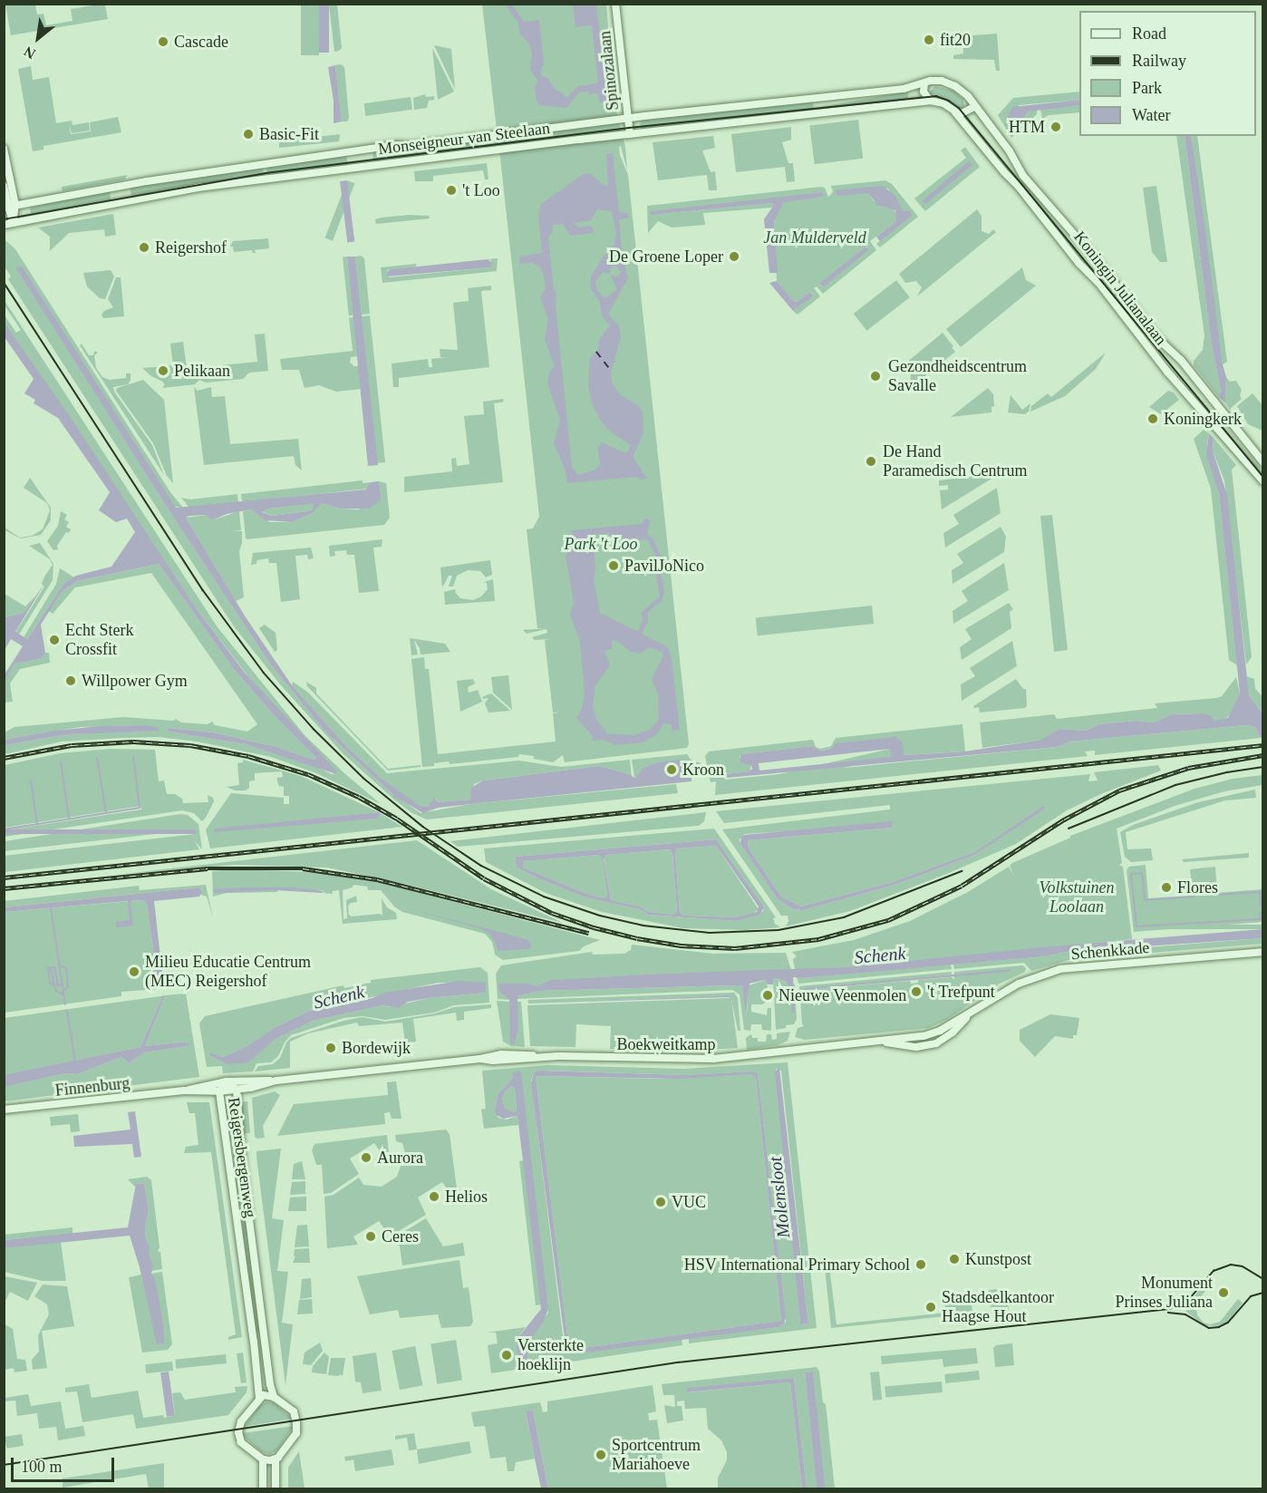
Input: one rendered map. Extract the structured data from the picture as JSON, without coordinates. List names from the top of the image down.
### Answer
{
  "streets": {
    "main road": ["Monseigneur van Steelaan", "Koningin Julianalaan"],
    "street": [
      "Spinozalaan",
      "Schenkkade",
      "Boekweitkamp",
      "Finnenburg",
      "Reigersbergenweg"
    ]
  },
  "crossings": [
    ["Spinozalaan", "Monseigneur van Steelaan"],
    ["Monseigneur van Steelaan", "Koningin Julianalaan"],
    ["Schenkkade", "Boekweitkamp"],
    ["Boekweitkamp", "Finnenburg"],
    ["Boekweitkamp", "Reigersbergenweg"],
    ["Finnenburg", "Reigersbergenweg"]
  ],
  "water": ["Schenk", "Molensloot"],
  "parks": ["Jan Mulderveld", "Park 't Loo", "Volkstuinen Loolaan"],
  "places": [
    "fit20",
    "Cascade",
    "HTM",
    "Basic-Fit",
    "'t Loo",
    "Reigershof",
    "De Groene Loper",
    "Pelikaan",
    "Gezondheidscentrum Savalle",
    "Koningkerk",
    "De Hand Paramedisch Centrum",
    "PavilJoNico",
    "Echt Sterk Crossfit",
    "Willpower Gym",
    "Kroon",
    "Flores",
    "Milieu Educatie Centrum (MEC) Reigershof",
    "'t Trefpunt",
    "Nieuwe Veenmolen",
    "Bordewijk",
    "Aurora",
    "Helios",
    "VUC",
    "Ceres",
    "Kunstpost",
    "HSV International Primary School",
    "Monument Prinses Juliana",
    "Stadsdeelkantoor Haagse Hout",
    "Versterkte hoeklijn",
    "Sportcentrum Mariahoeve"
  ],
  "legend": [
    "Road",
    "Railway",
    "Park",
    "Water"
  ],
  "scale_bar": "100 m",
  "north": "bottom left"
}
